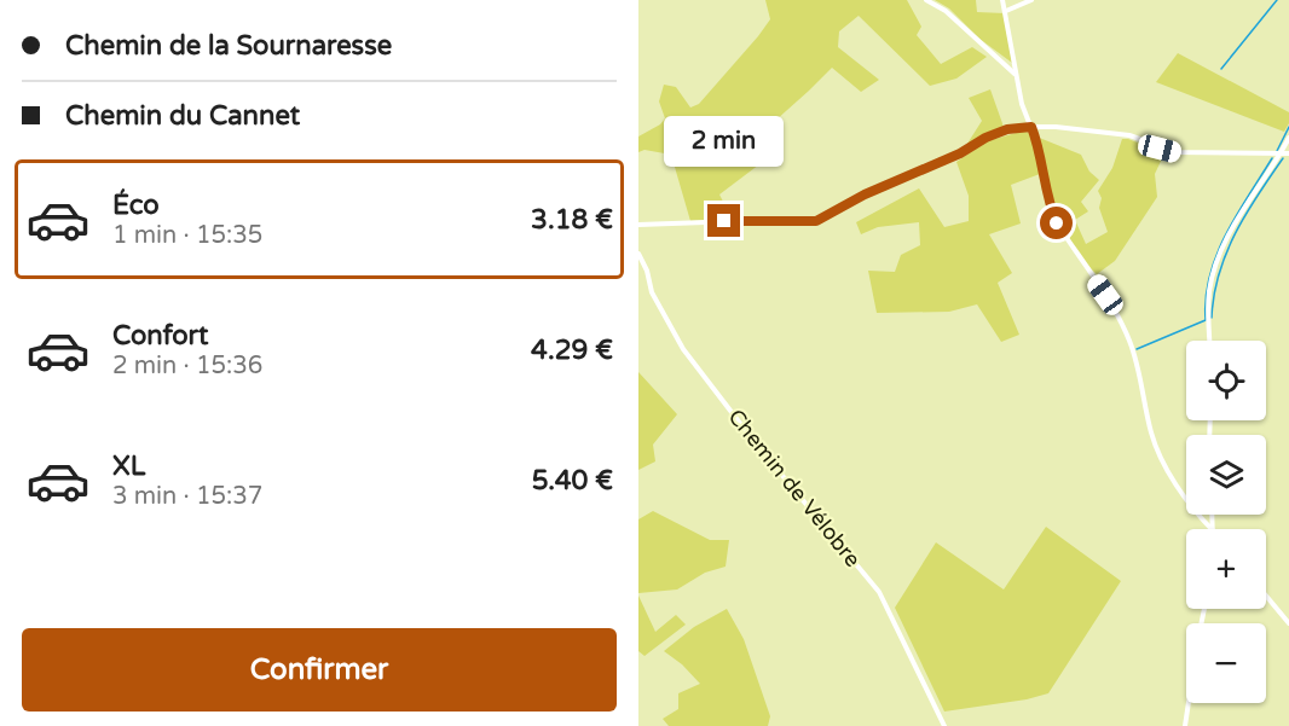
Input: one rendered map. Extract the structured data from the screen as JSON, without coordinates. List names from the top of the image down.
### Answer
{
  "streets": {
    "street": ["Chemin de Vélobre"]
  },
  "page": {
    "banner": ["Chemin de la Sournaresse", "Chemin du Cannet"],
    "bubble": "2 min",
    "list": [
      {
        "name": "Éco",
        "note": "1 min · 15:35",
        "value": "3.18 €"
      },
      {
        "name": "Confort",
        "note": "2 min · 15:36",
        "value": "4.29 €"
      },
      {
        "name": "XL",
        "note": "3 min · 15:37",
        "value": "5.40 €"
      }
    ],
    "map_buttons": ["+", "−"],
    "buttons": "Confirmer"
  }
}
